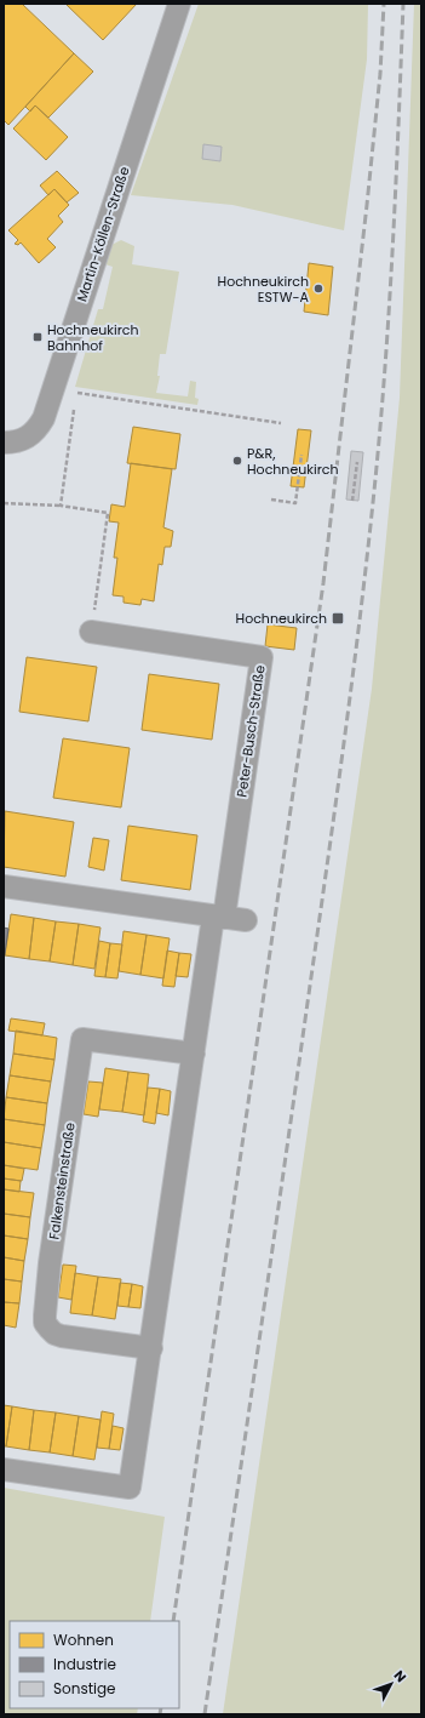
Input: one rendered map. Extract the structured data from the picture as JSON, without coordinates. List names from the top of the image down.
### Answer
{
  "streets": {
    "street": ["Martin-Köllen-Straße", "Peter-Busch-Straße", "Falkensteinstraße"]
  },
  "places": {
    "other": ["Hochneukirch ESTW-A", "P&R, Hochneukirch"],
    "transit": ["Hochneukirch Bahnhof", "Hochneukirch"]
  },
  "legend": ["Wohnen", "Industrie", "Sonstige"],
  "north": "top right"
}
